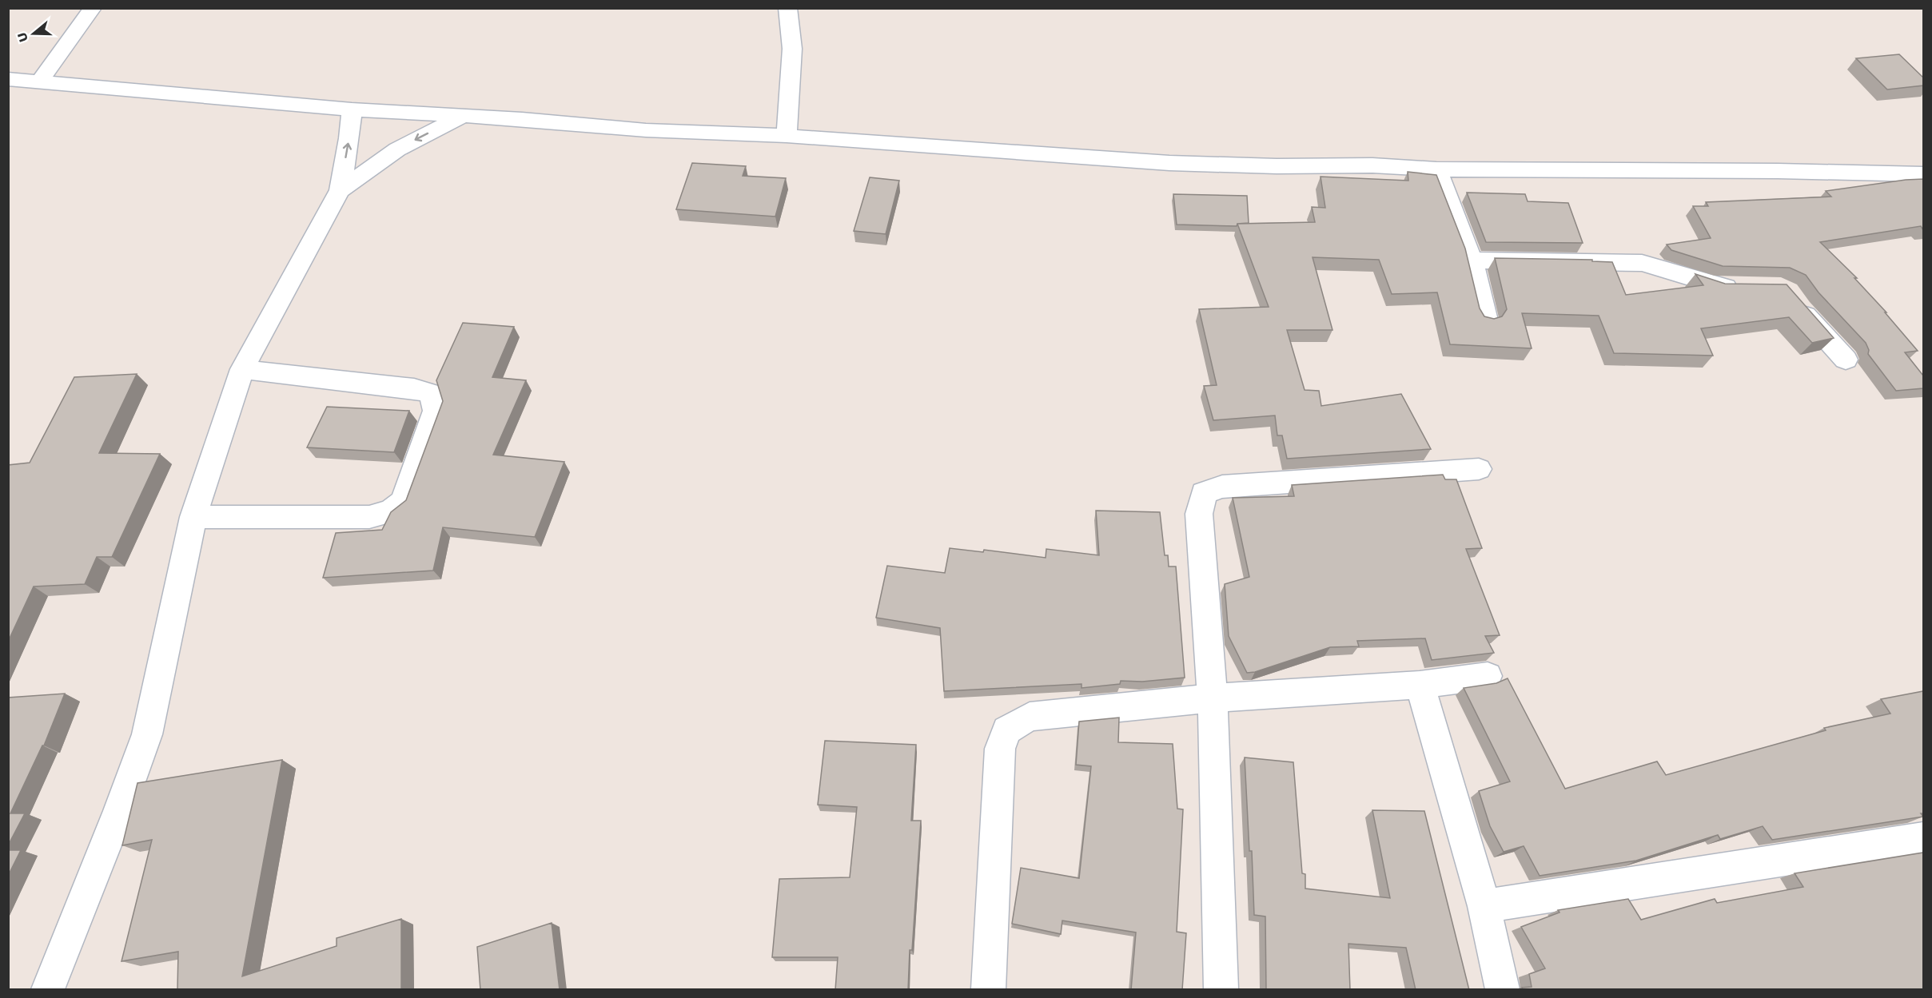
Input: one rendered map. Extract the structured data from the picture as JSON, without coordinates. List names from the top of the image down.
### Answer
{
  "north": "left"
}
